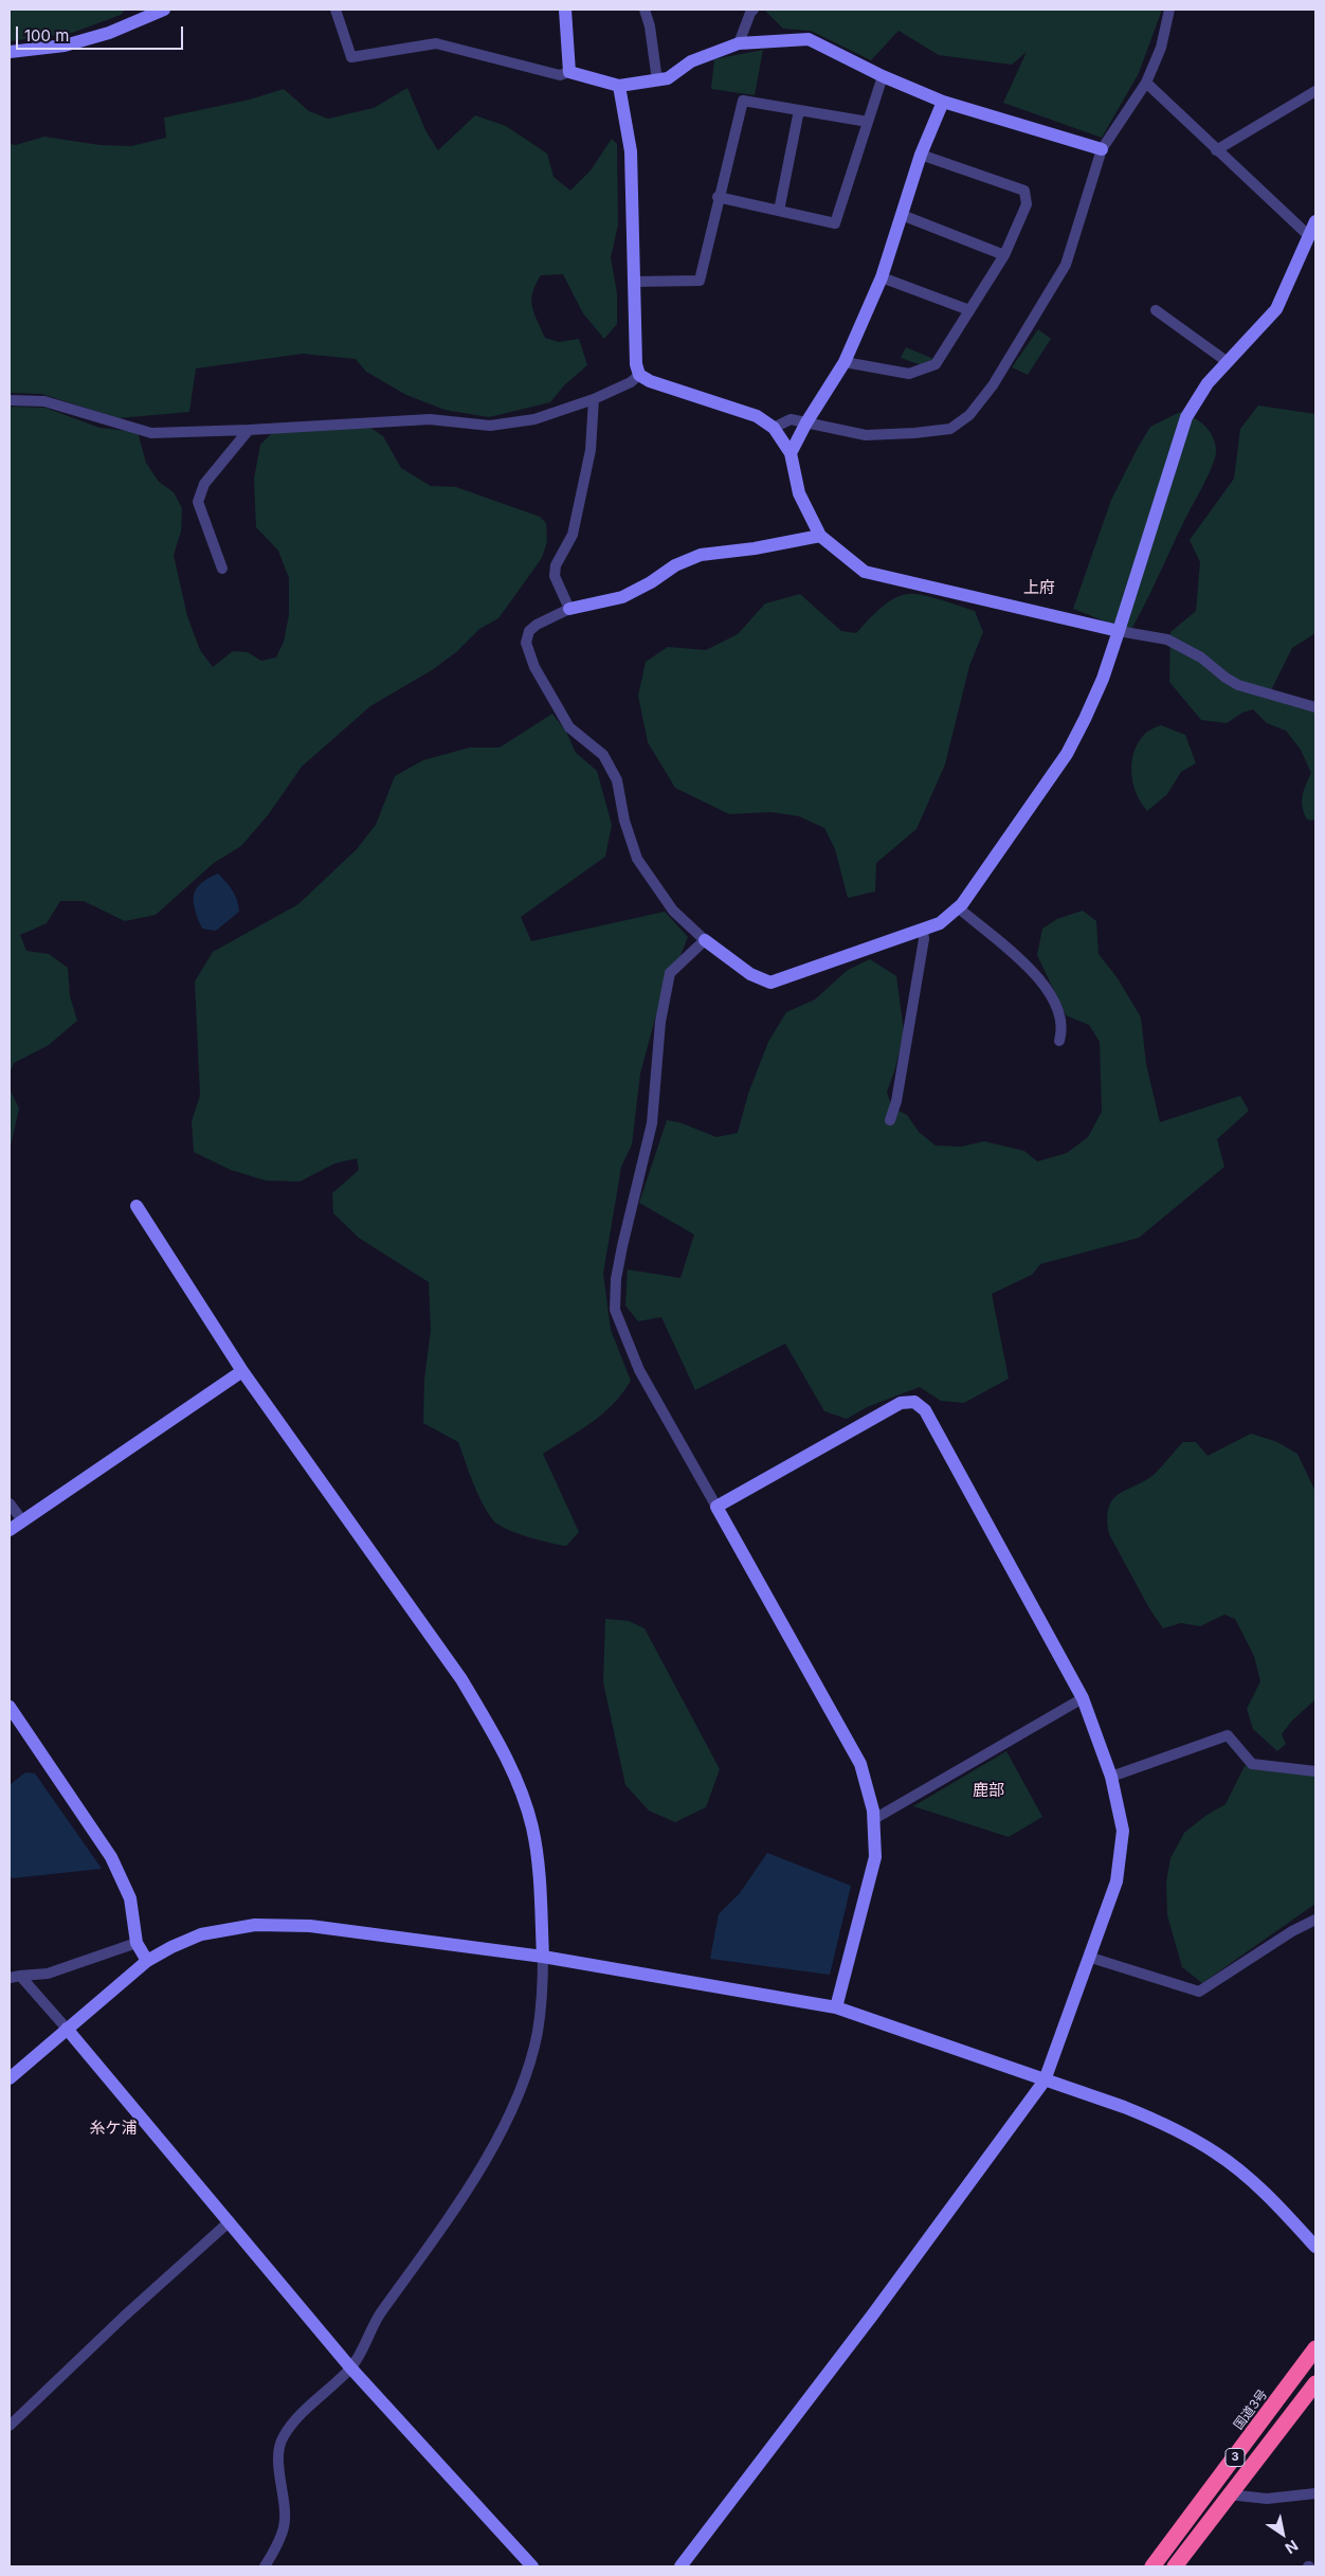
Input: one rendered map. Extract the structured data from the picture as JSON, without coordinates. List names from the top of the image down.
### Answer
{
  "streets": {
    "highway": ["国道3号", "3"]
  },
  "districts": ["上府", "鹿部", "糸ケ浦"],
  "scale_bar": "100 m",
  "north": "bottom right"
}
